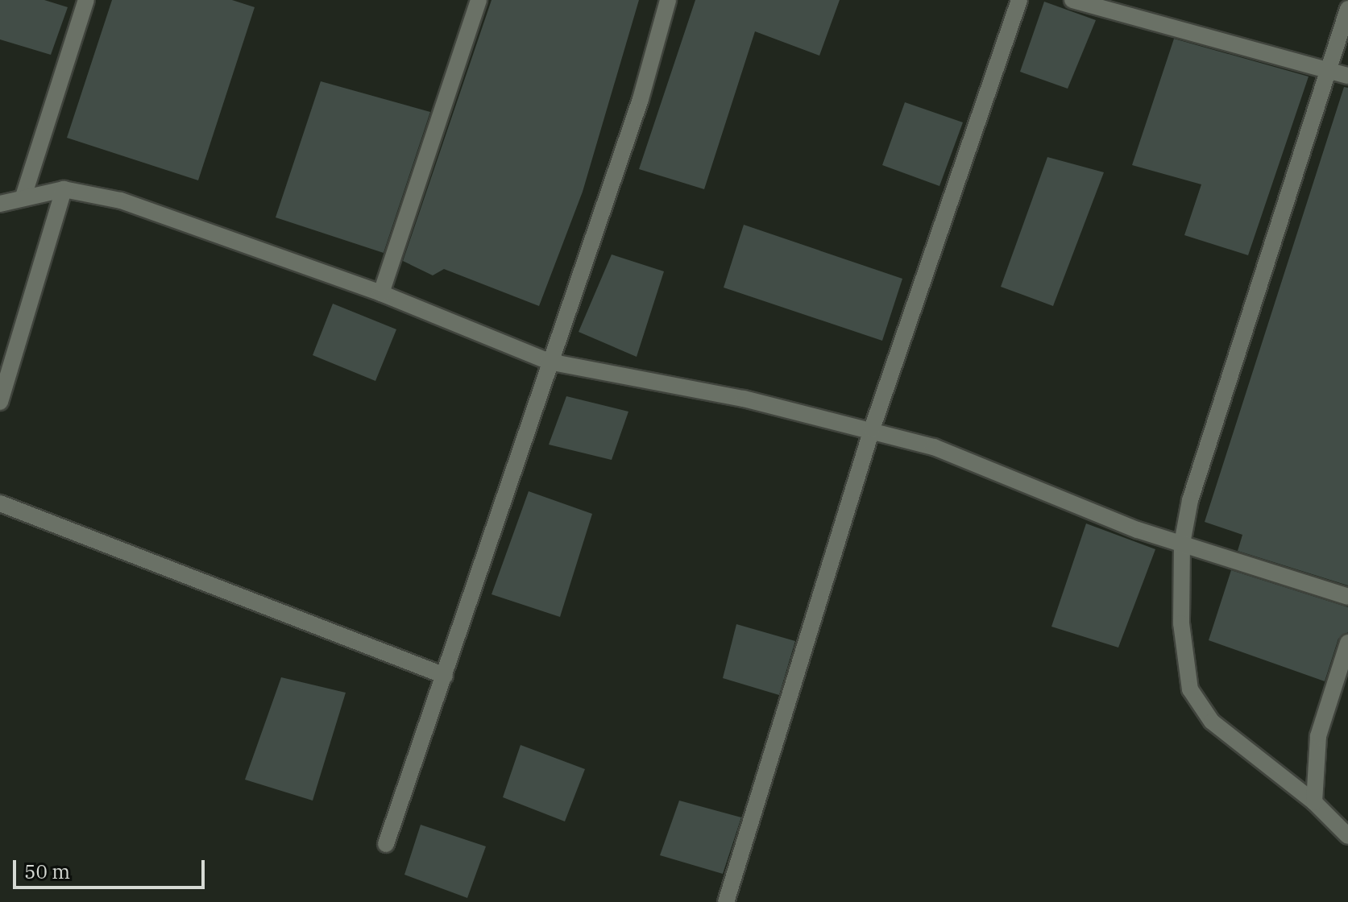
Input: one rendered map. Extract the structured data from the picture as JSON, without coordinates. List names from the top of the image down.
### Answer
{
  "scale_bar": "50 m"
}
